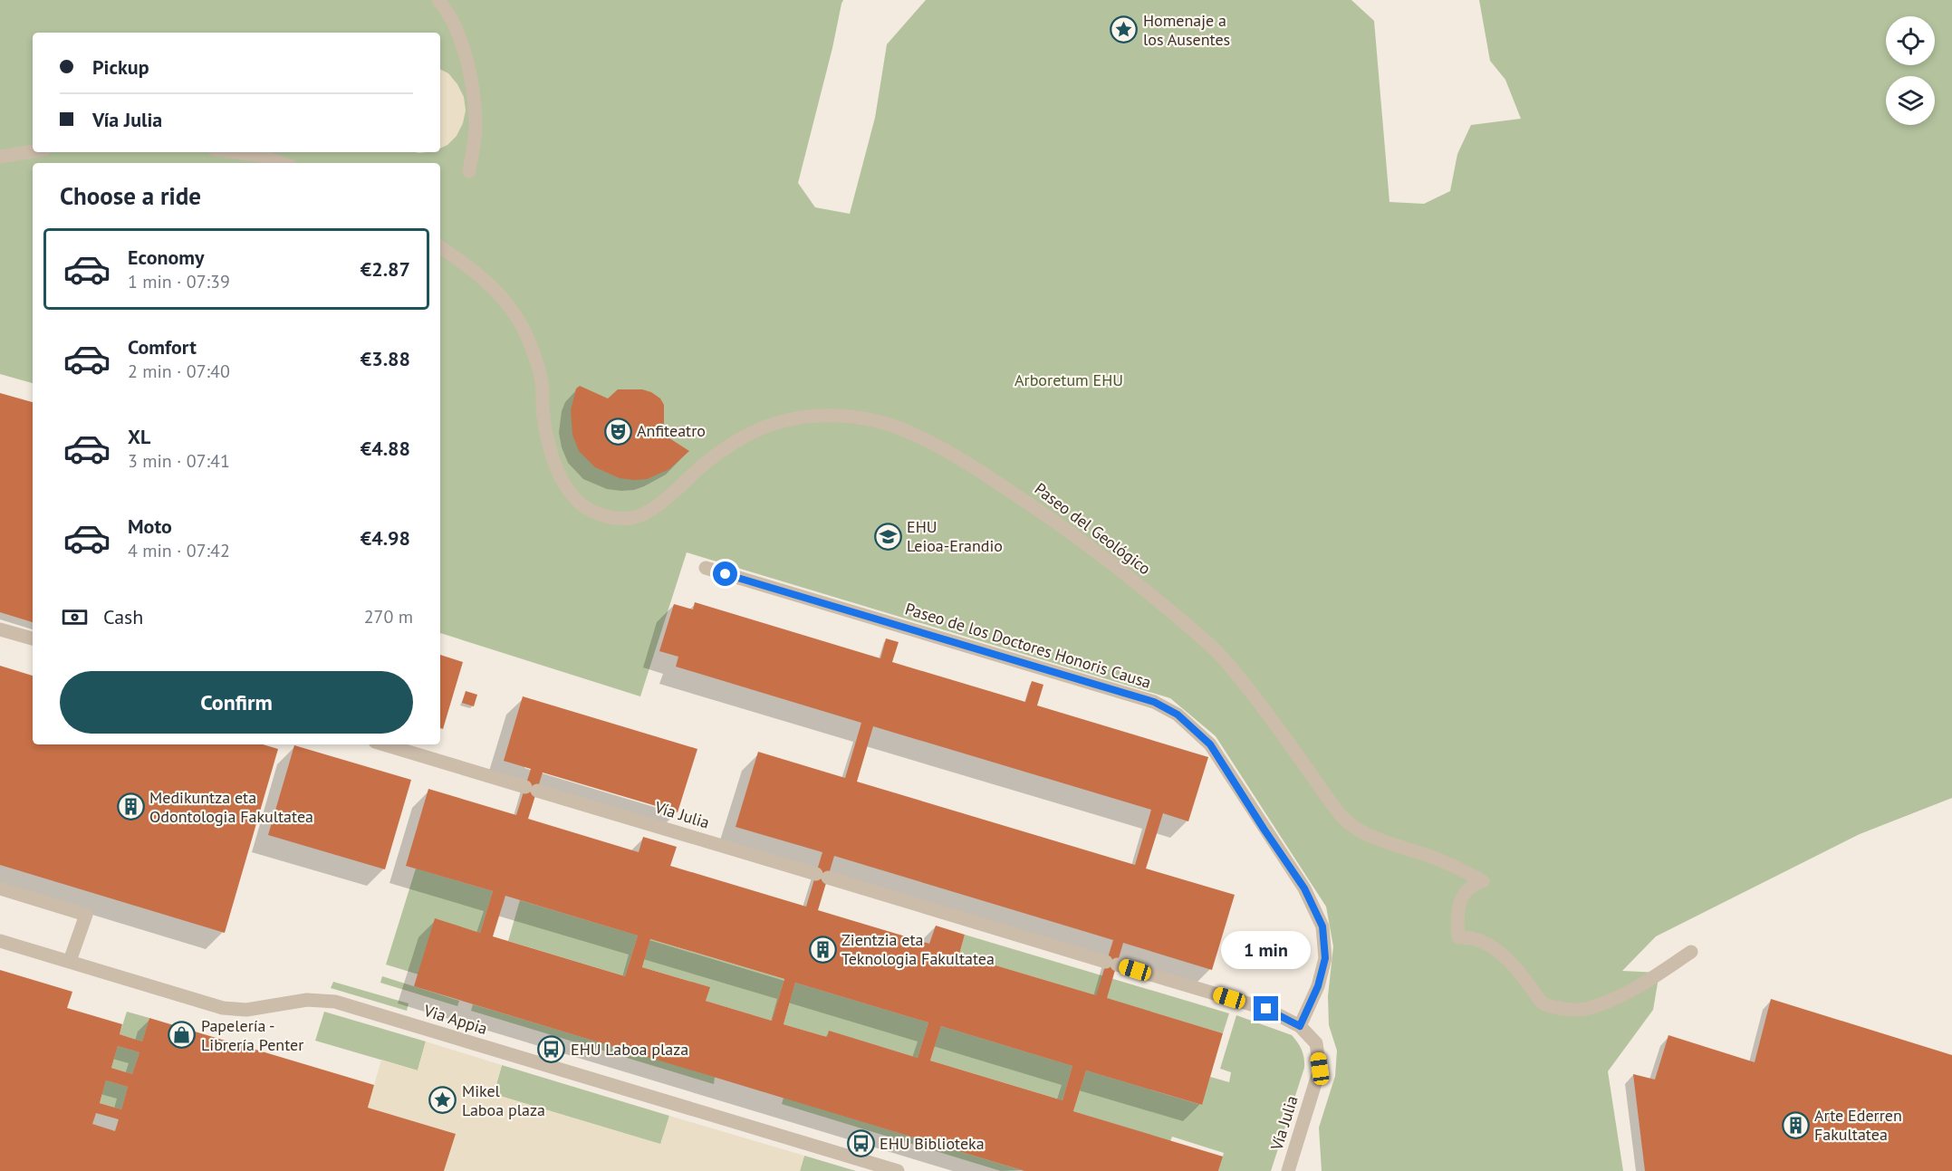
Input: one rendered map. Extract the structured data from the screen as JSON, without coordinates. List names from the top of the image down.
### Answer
{
  "streets": {
    "street": [
      "Paseo del Geológico",
      "Paseo de los Doctores Honoris Causa",
      "Vía Julia",
      "Via Appia"
    ]
  },
  "crossings": [
    ["Paseo de los Doctores Honoris Causa", "Vía Julia"]
  ],
  "parks": ["Arboretum EHU"],
  "places": {
    "place": ["Homenaje a los Ausentes", "Mikel Laboa plaza"],
    "theatre": ["Anfiteatro"],
    "school or university": ["EHU Leioa-Erandio"],
    "building": ["Medikuntza eta Odontologia Fakultatea", "Zientzia eta Teknologia Fakultatea", "Arte Ederren Fakultatea"],
    "shop": ["Papelería - Librería Penter"],
    "bus stop": ["EHU Laboa plaza", "EHU Biblioteka"]
  },
  "page": {
    "banner": ["Pickup", "Vía Julia"],
    "heading": "Choose a ride",
    "list": [
      {
        "name": "Economy",
        "note": "1 min · 07:39",
        "value": "€2.87"
      },
      {
        "name": "Comfort",
        "note": "2 min · 07:40",
        "value": "€3.88"
      },
      {
        "name": "XL",
        "note": "3 min · 07:41",
        "value": "€4.88"
      },
      {
        "name": "Moto",
        "note": "4 min · 07:42",
        "value": "€4.98"
      }
    ],
    "pay": ["Cash", "270 m"],
    "buttons": "Confirm",
    "bubble": "1 min"
  }
}
